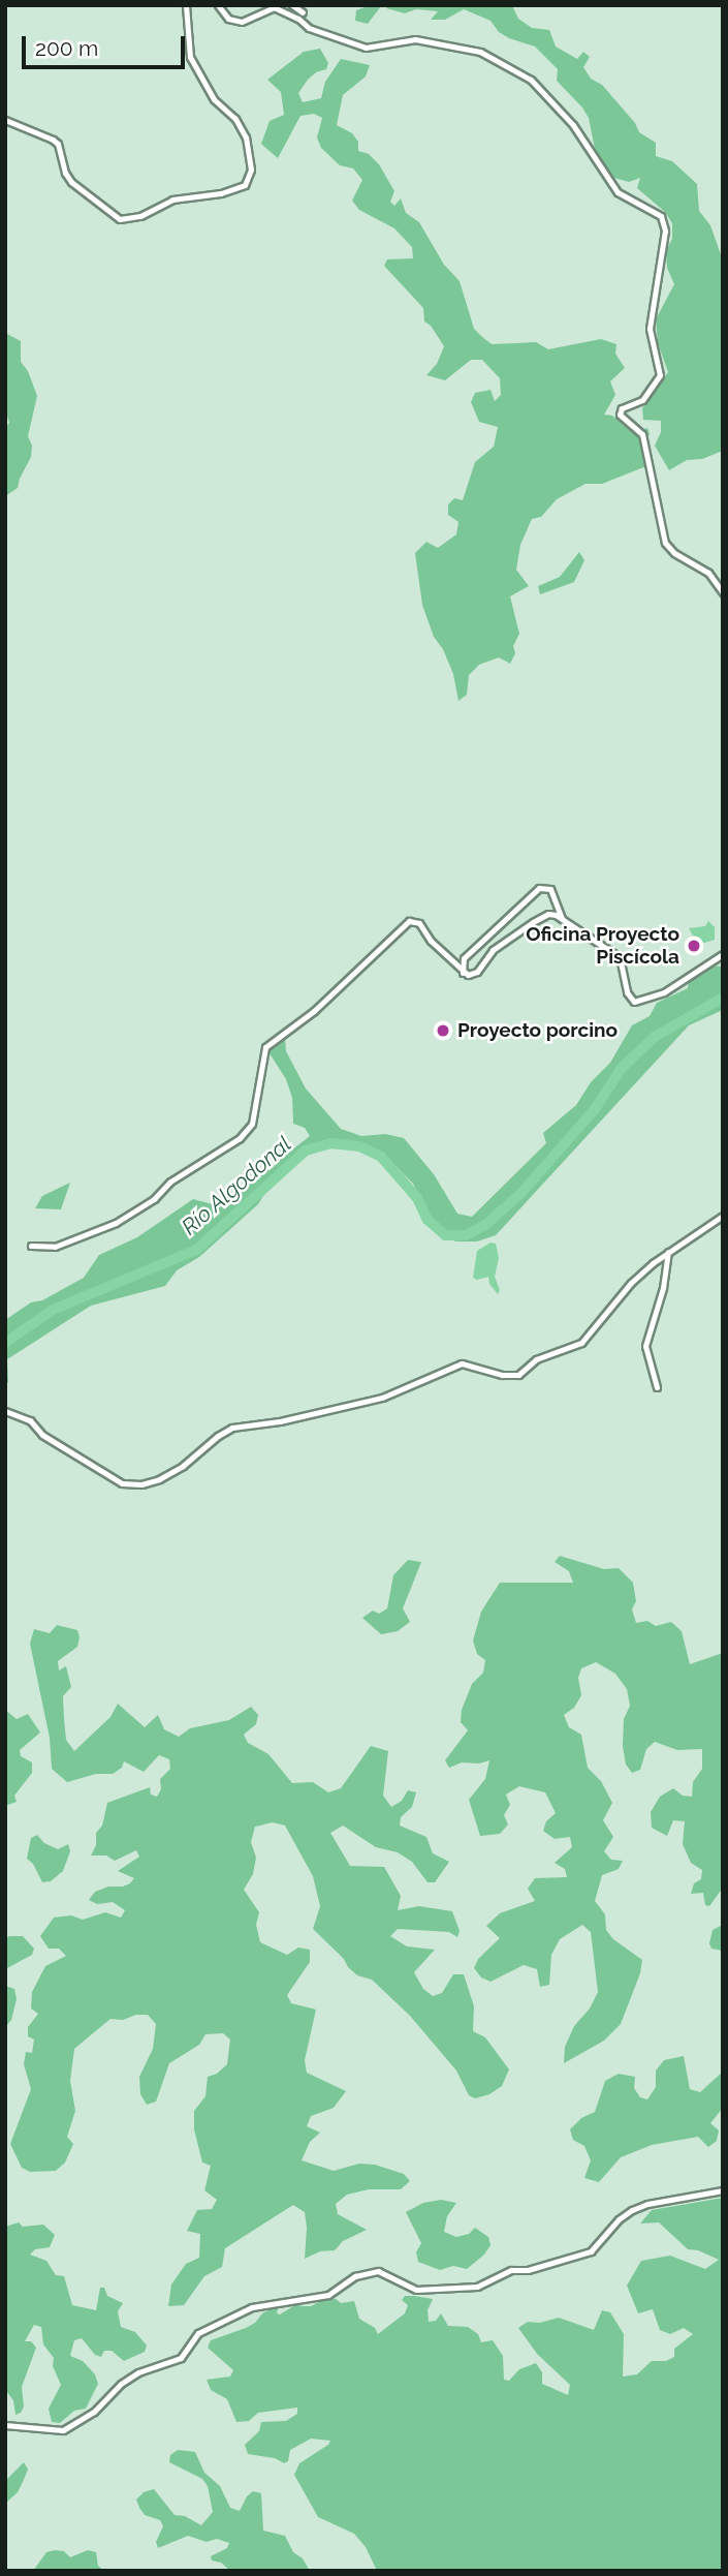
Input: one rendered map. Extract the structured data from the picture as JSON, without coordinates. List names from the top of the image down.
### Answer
{
  "water": ["Río Algodonal"],
  "places": ["Oficina Proyecto Piscícola", "Proyecto porcino"],
  "scale_bar": "200 m"
}
